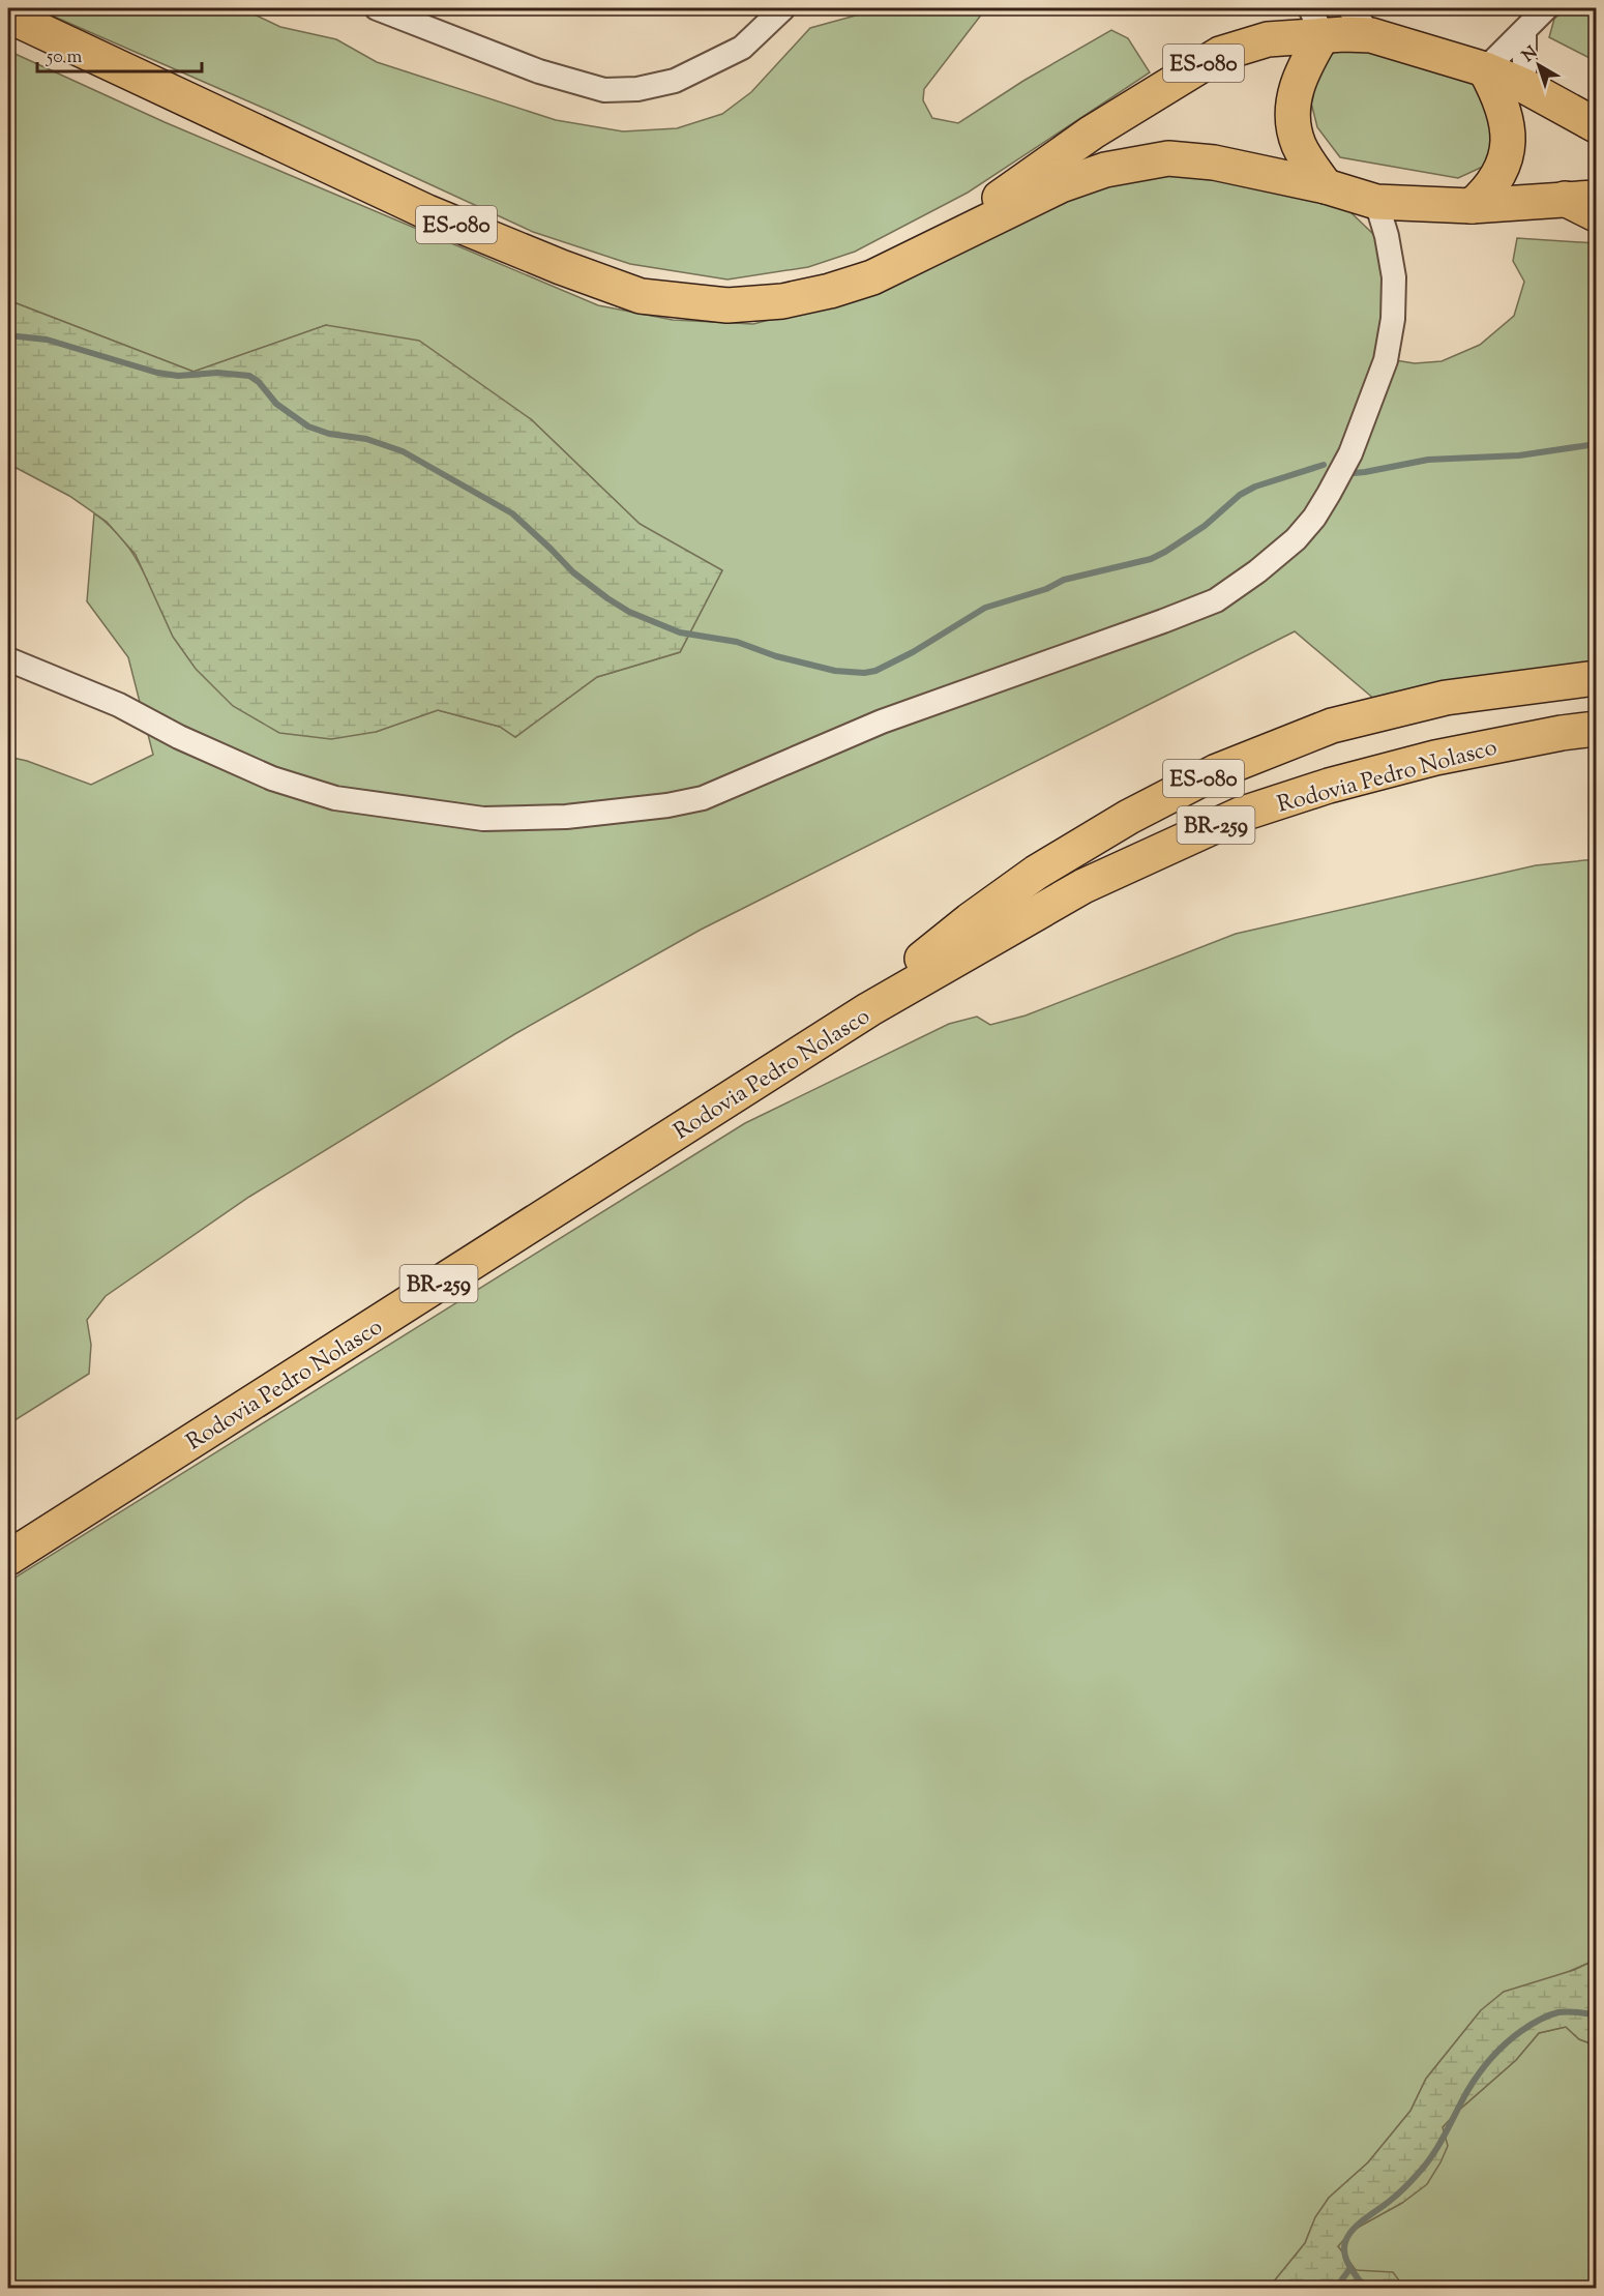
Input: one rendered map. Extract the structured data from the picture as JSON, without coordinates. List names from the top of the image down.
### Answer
{
  "streets": {
    "main road": ["ES-080", "Rodovia Pedro Nolasco", "BR-259"]
  },
  "crossings": [
    ["ES-080", "Rodovia Pedro Nolasco"]
  ],
  "scale_bar": "50 m",
  "north": "top left"
}
